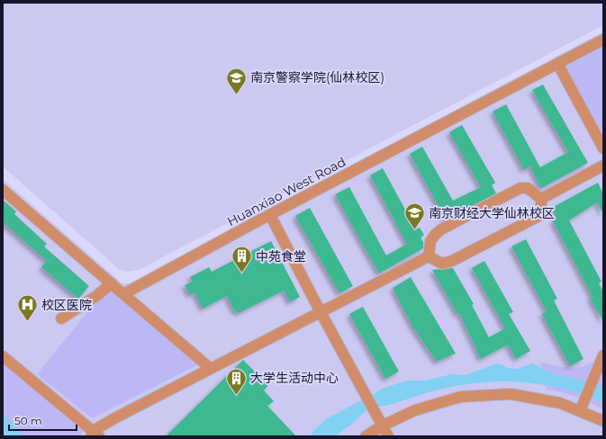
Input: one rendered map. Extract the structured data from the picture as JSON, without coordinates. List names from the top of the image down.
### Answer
{
  "streets": {
    "street": ["Huanxiao West Road"]
  },
  "places": {
    "school or university": ["南京警察学院(仙林校区)", "南京财经大学仙林校区"],
    "building": ["中苑食堂", "大学生活动中心"],
    "hospital": ["校区医院"]
  },
  "scale_bar": "50 m"
}
